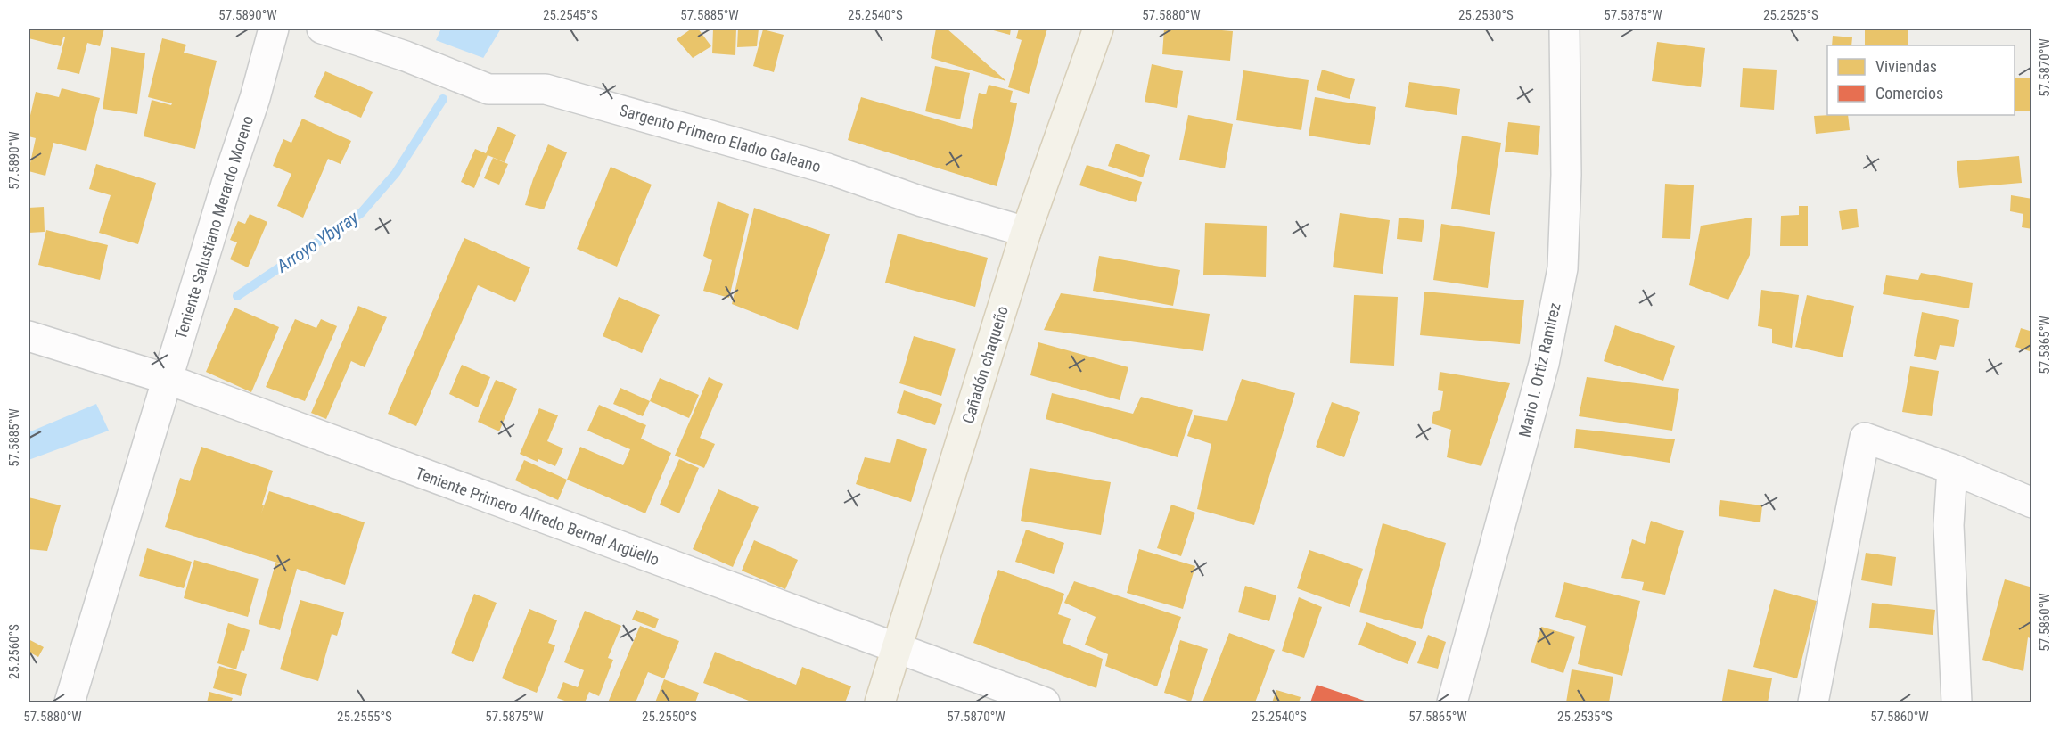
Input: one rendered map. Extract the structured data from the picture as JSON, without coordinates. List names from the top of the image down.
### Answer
{
  "streets": {
    "main road": ["Cañadón chaqueño"],
    "street": [
      "Sargento Primero Eladio Galeano",
      "Teniente Salustiano Merardo Moreno",
      "Mario I. Ortiz Ramirez",
      "Teniente Primero Alfredo Bernal Argüello"
    ]
  },
  "crossings": [
    ["Sargento Primero Eladio Galeano", "Cañadón chaqueño"],
    ["Teniente Salustiano Merardo Moreno", "Teniente Primero Alfredo Bernal Argüello"],
    ["Cañadón chaqueño", "Teniente Primero Alfredo Bernal Argüello"]
  ],
  "water": ["Arroyo Ybyray"],
  "legend": ["Viviendas", "Comercios"],
  "coordinates": [
    "57.5890°W",
    "25.2545°S",
    "57.5885°W",
    "25.2540°S",
    "57.5880°W",
    "25.2530°S",
    "57.5875°W",
    "25.2525°S",
    "57.5870°W",
    "57.5865°W",
    "57.5860°W",
    "25.2560°S",
    "25.2555°S",
    "25.2550°S",
    "25.2535°S"
  ]
}
